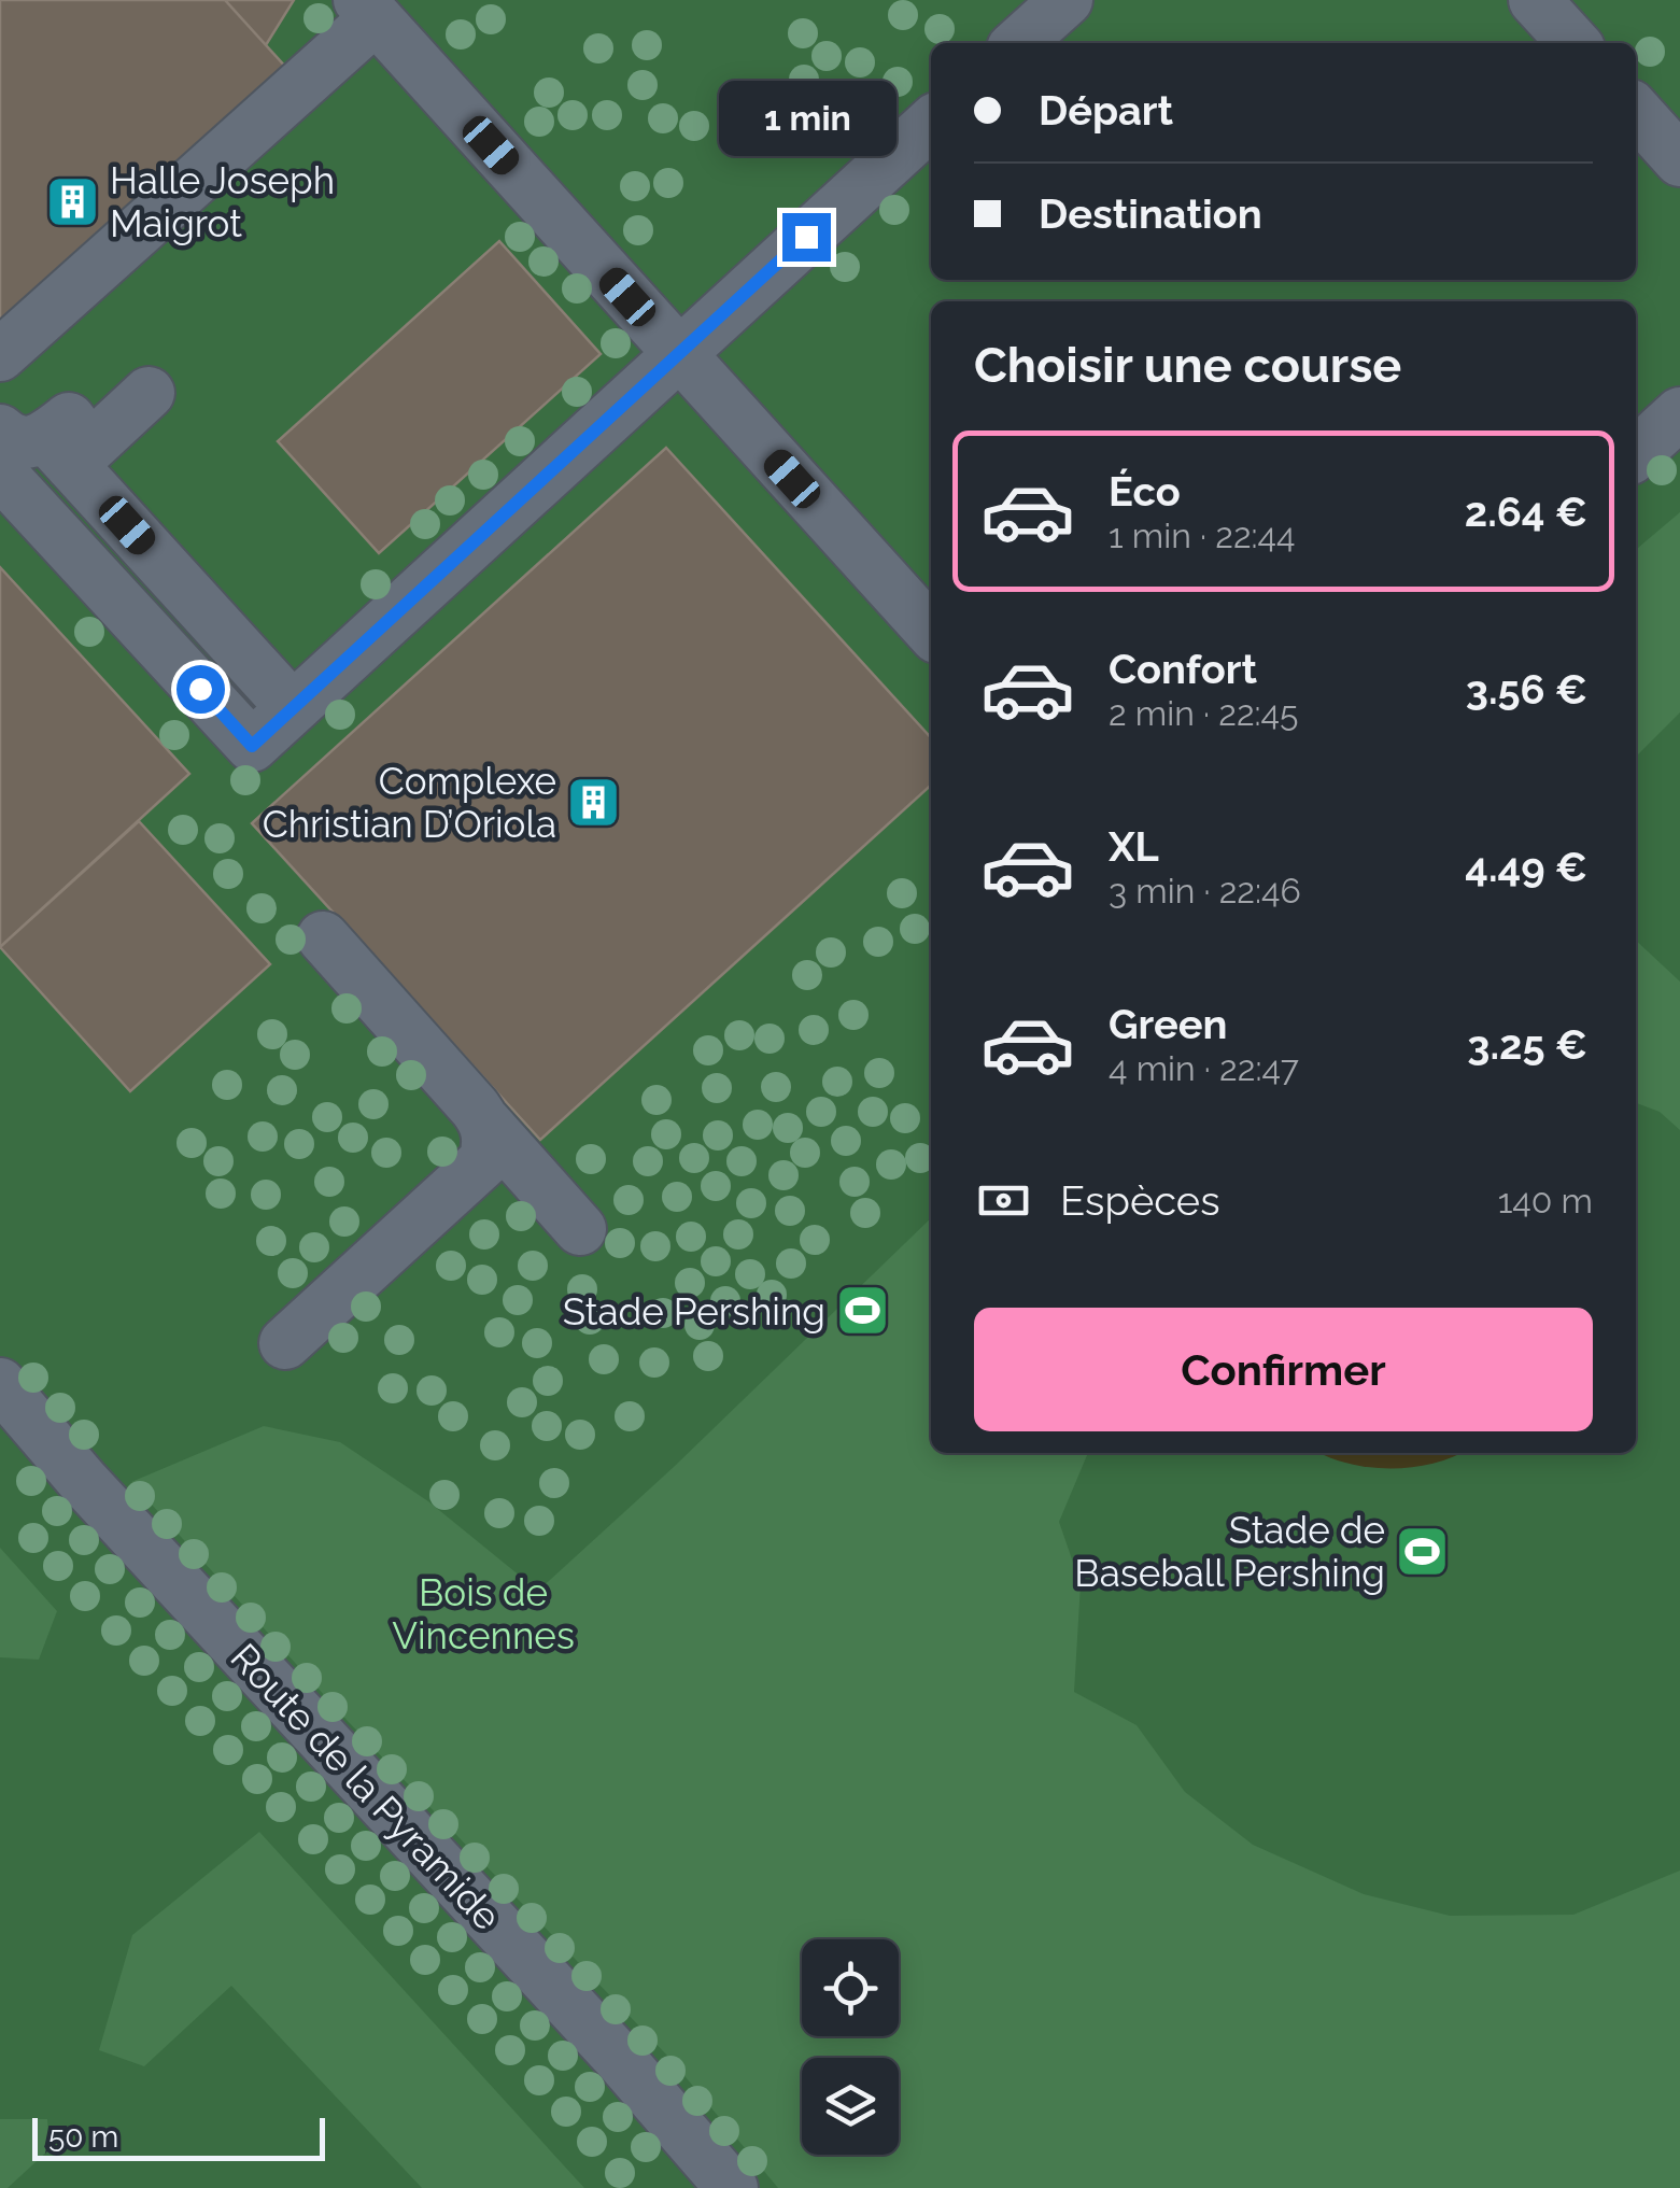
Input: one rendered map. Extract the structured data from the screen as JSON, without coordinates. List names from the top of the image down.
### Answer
{
  "streets": {
    "street": ["Route de la Pyramide"]
  },
  "parks": ["Bois de Vincennes"],
  "places": {
    "building": ["Halle Joseph Maigrot", "Complexe Christian D’Oriola"],
    "sports": ["Stade Pershing", "Stade de Baseball Pershing"]
  },
  "scale_bar": "50 m",
  "page": {
    "banner": ["Départ", "Destination"],
    "bubble": "1 min",
    "heading": "Choisir une course",
    "list": [
      {
        "name": "Éco",
        "note": "1 min · 22:44",
        "value": "2.64 €"
      },
      {
        "name": "Confort",
        "note": "2 min · 22:45",
        "value": "3.56 €"
      },
      {
        "name": "XL",
        "note": "3 min · 22:46",
        "value": "4.49 €"
      },
      {
        "name": "Green",
        "note": "4 min · 22:47",
        "value": "3.25 €"
      }
    ],
    "pay": ["Espèces", "140 m"],
    "buttons": "Confirmer",
    "scale": "50 m"
  }
}
